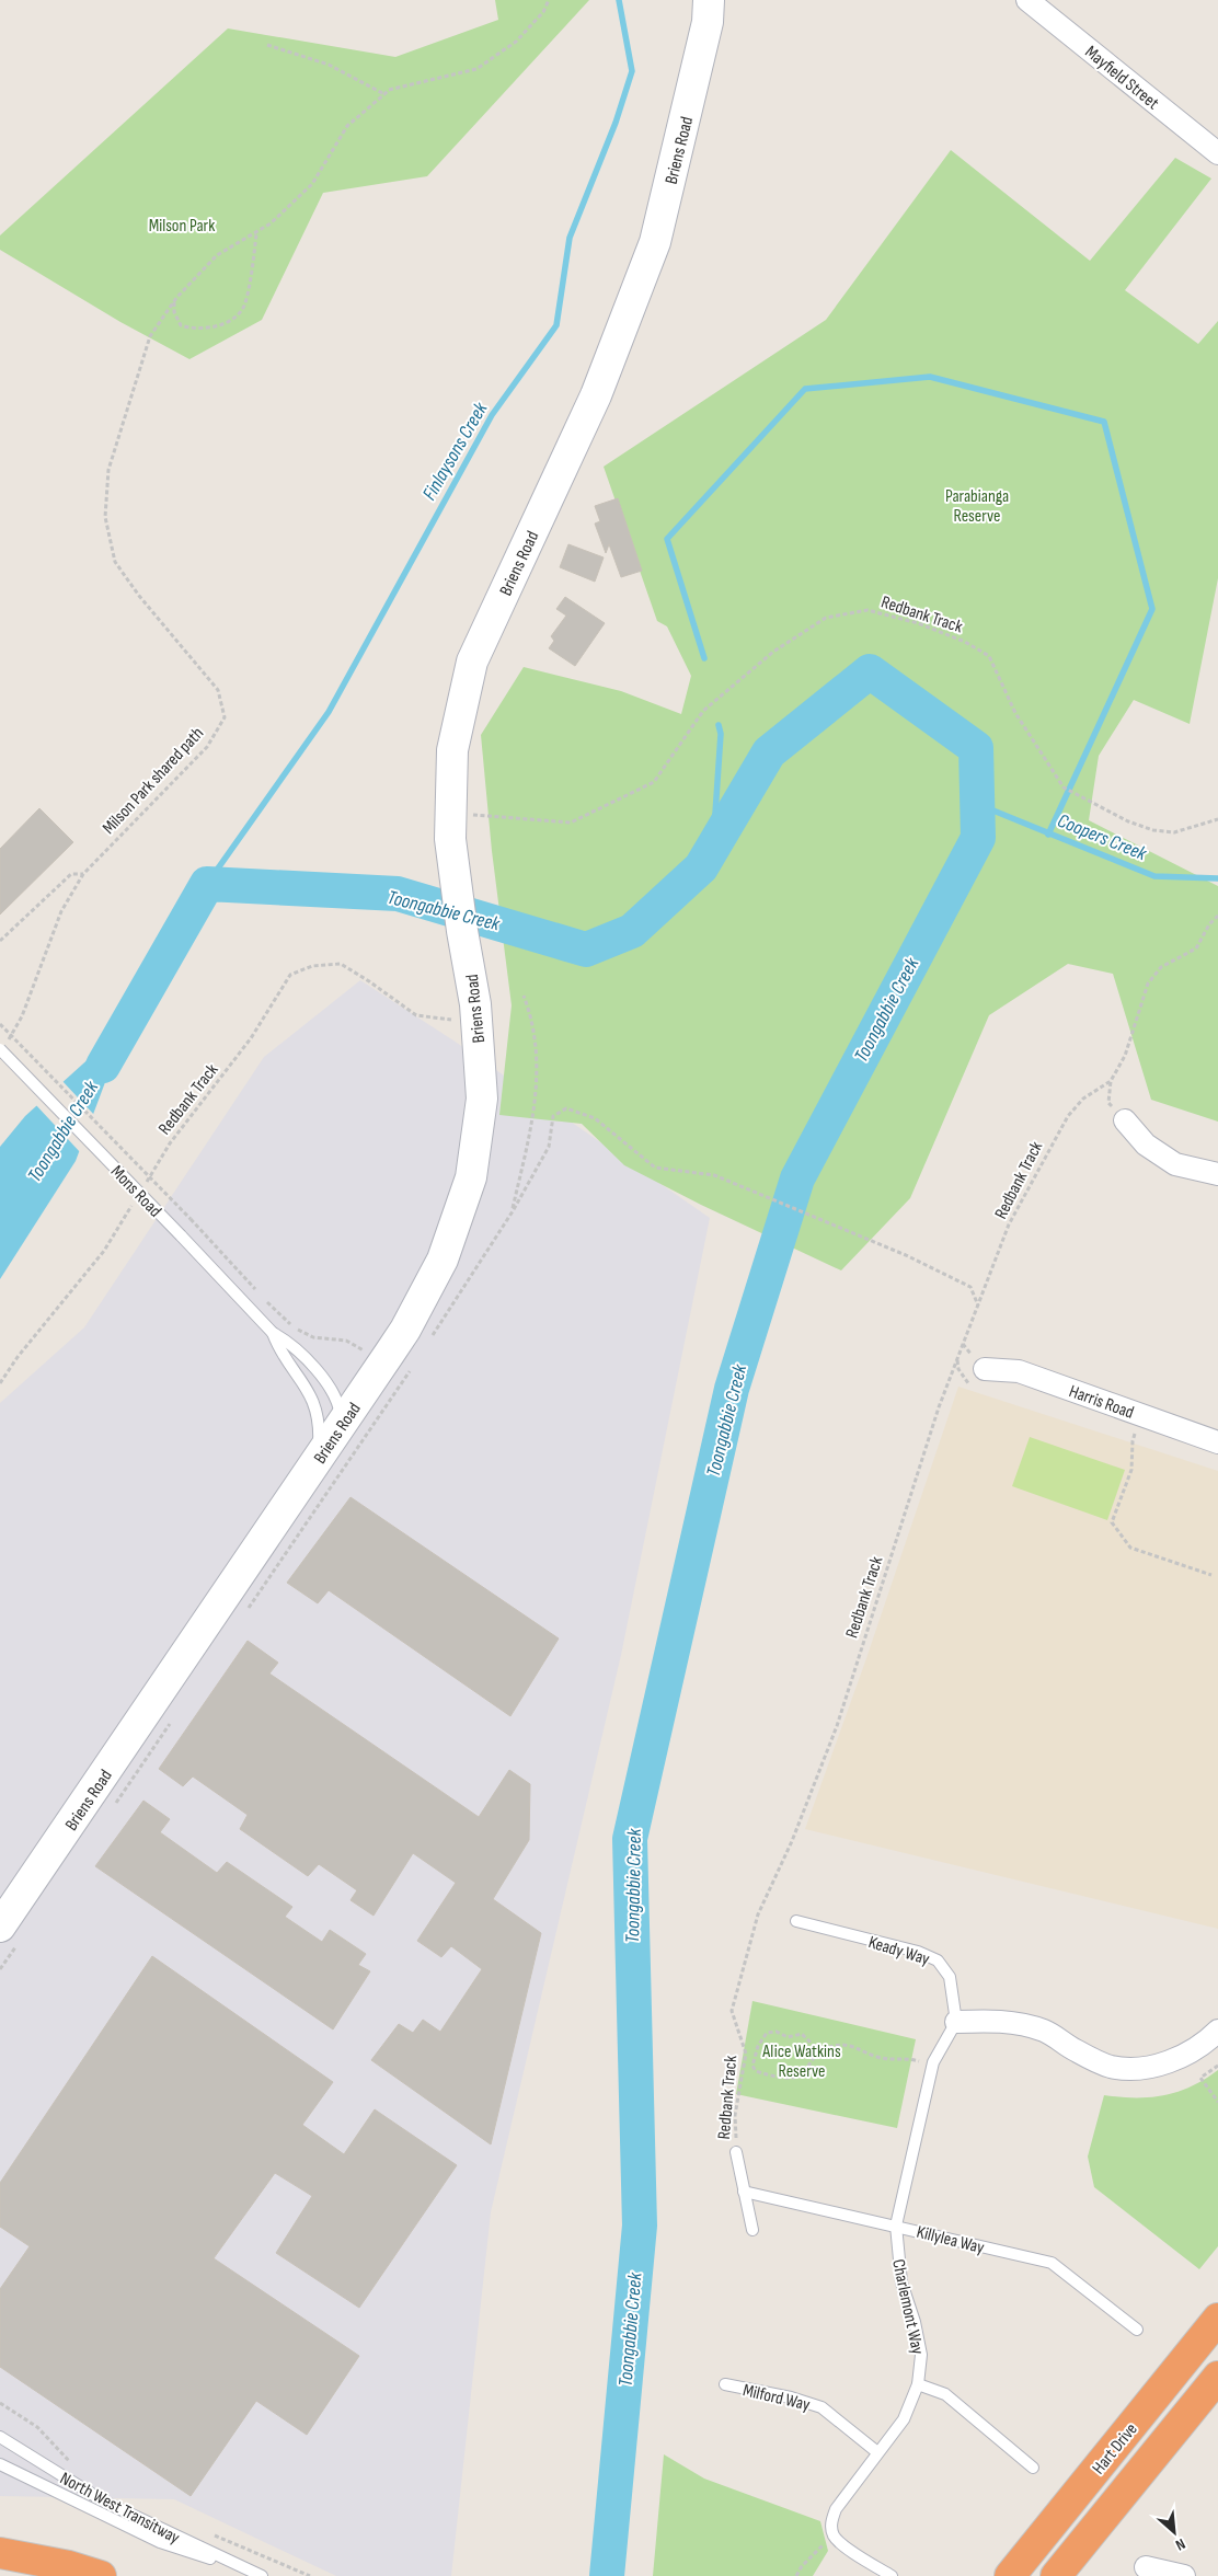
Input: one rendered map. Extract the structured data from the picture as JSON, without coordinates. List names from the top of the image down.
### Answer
{
  "streets": {
    "highway": ["Hart Drive"],
    "street": ["Mayfield Street", "Briens Road", "Harris Road"],
    "lane": [
      "Mons Road",
      "Keady Way",
      "Killylea Way",
      "Charlemont Way",
      "Milford Way",
      "North West Transitway"
    ],
    "path": ["Redbank Track", "Milson Park shared path"]
  },
  "crossings": [
    ["Briens Road", "Redbank Track"],
    ["Briens Road", "Mons Road"],
    ["Milson Park shared path", "Mons Road"],
    ["Keady Way", "Charlemont Way"],
    ["Killylea Way", "Charlemont Way"],
    ["Charlemont Way", "Milford Way"]
  ],
  "water": ["Finlaysons Creek", "Coopers Creek", "Toongabbie Creek"],
  "parks": ["Milson Park", "Parabianga Reserve", "Alice Watkins Reserve"],
  "north": "bottom right"
}
